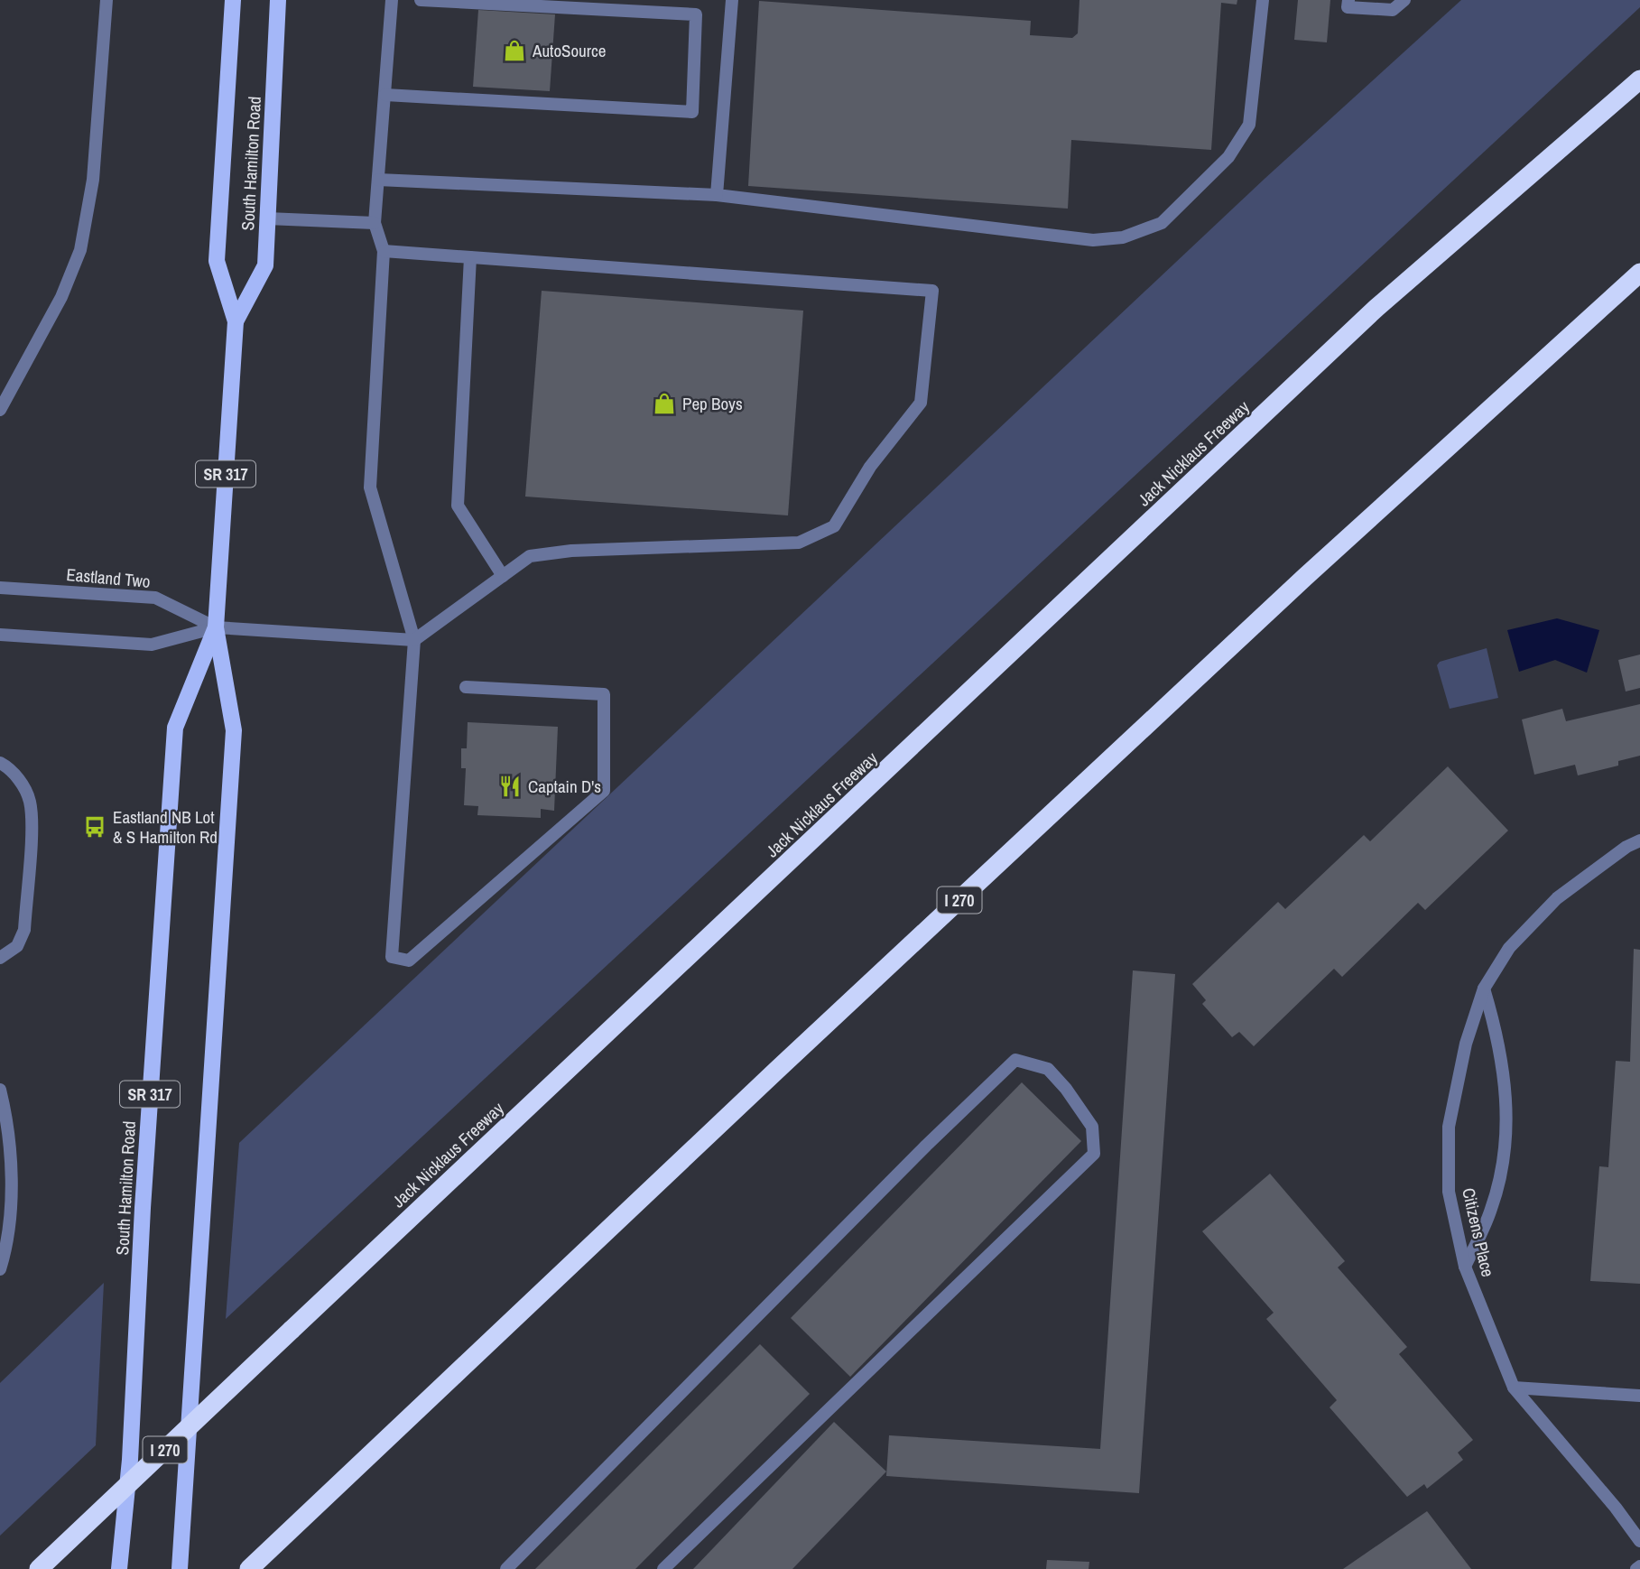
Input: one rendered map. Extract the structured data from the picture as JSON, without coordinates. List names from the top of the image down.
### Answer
{
  "streets": {
    "highway": ["Jack Nicklaus Freeway", "I 270"],
    "main road": ["South Hamilton Road", "SR 317"],
    "street": ["Eastland Two", "Citizens Place"]
  },
  "crossings": [
    ["South Hamilton Road", "Eastland Two"]
  ],
  "places": {
    "shop": ["AutoSource", "Pep Boys"],
    "restaurant": ["Captain D's"],
    "bus stop": ["Eastland NB Lot & S Hamilton Rd"]
  }
}
